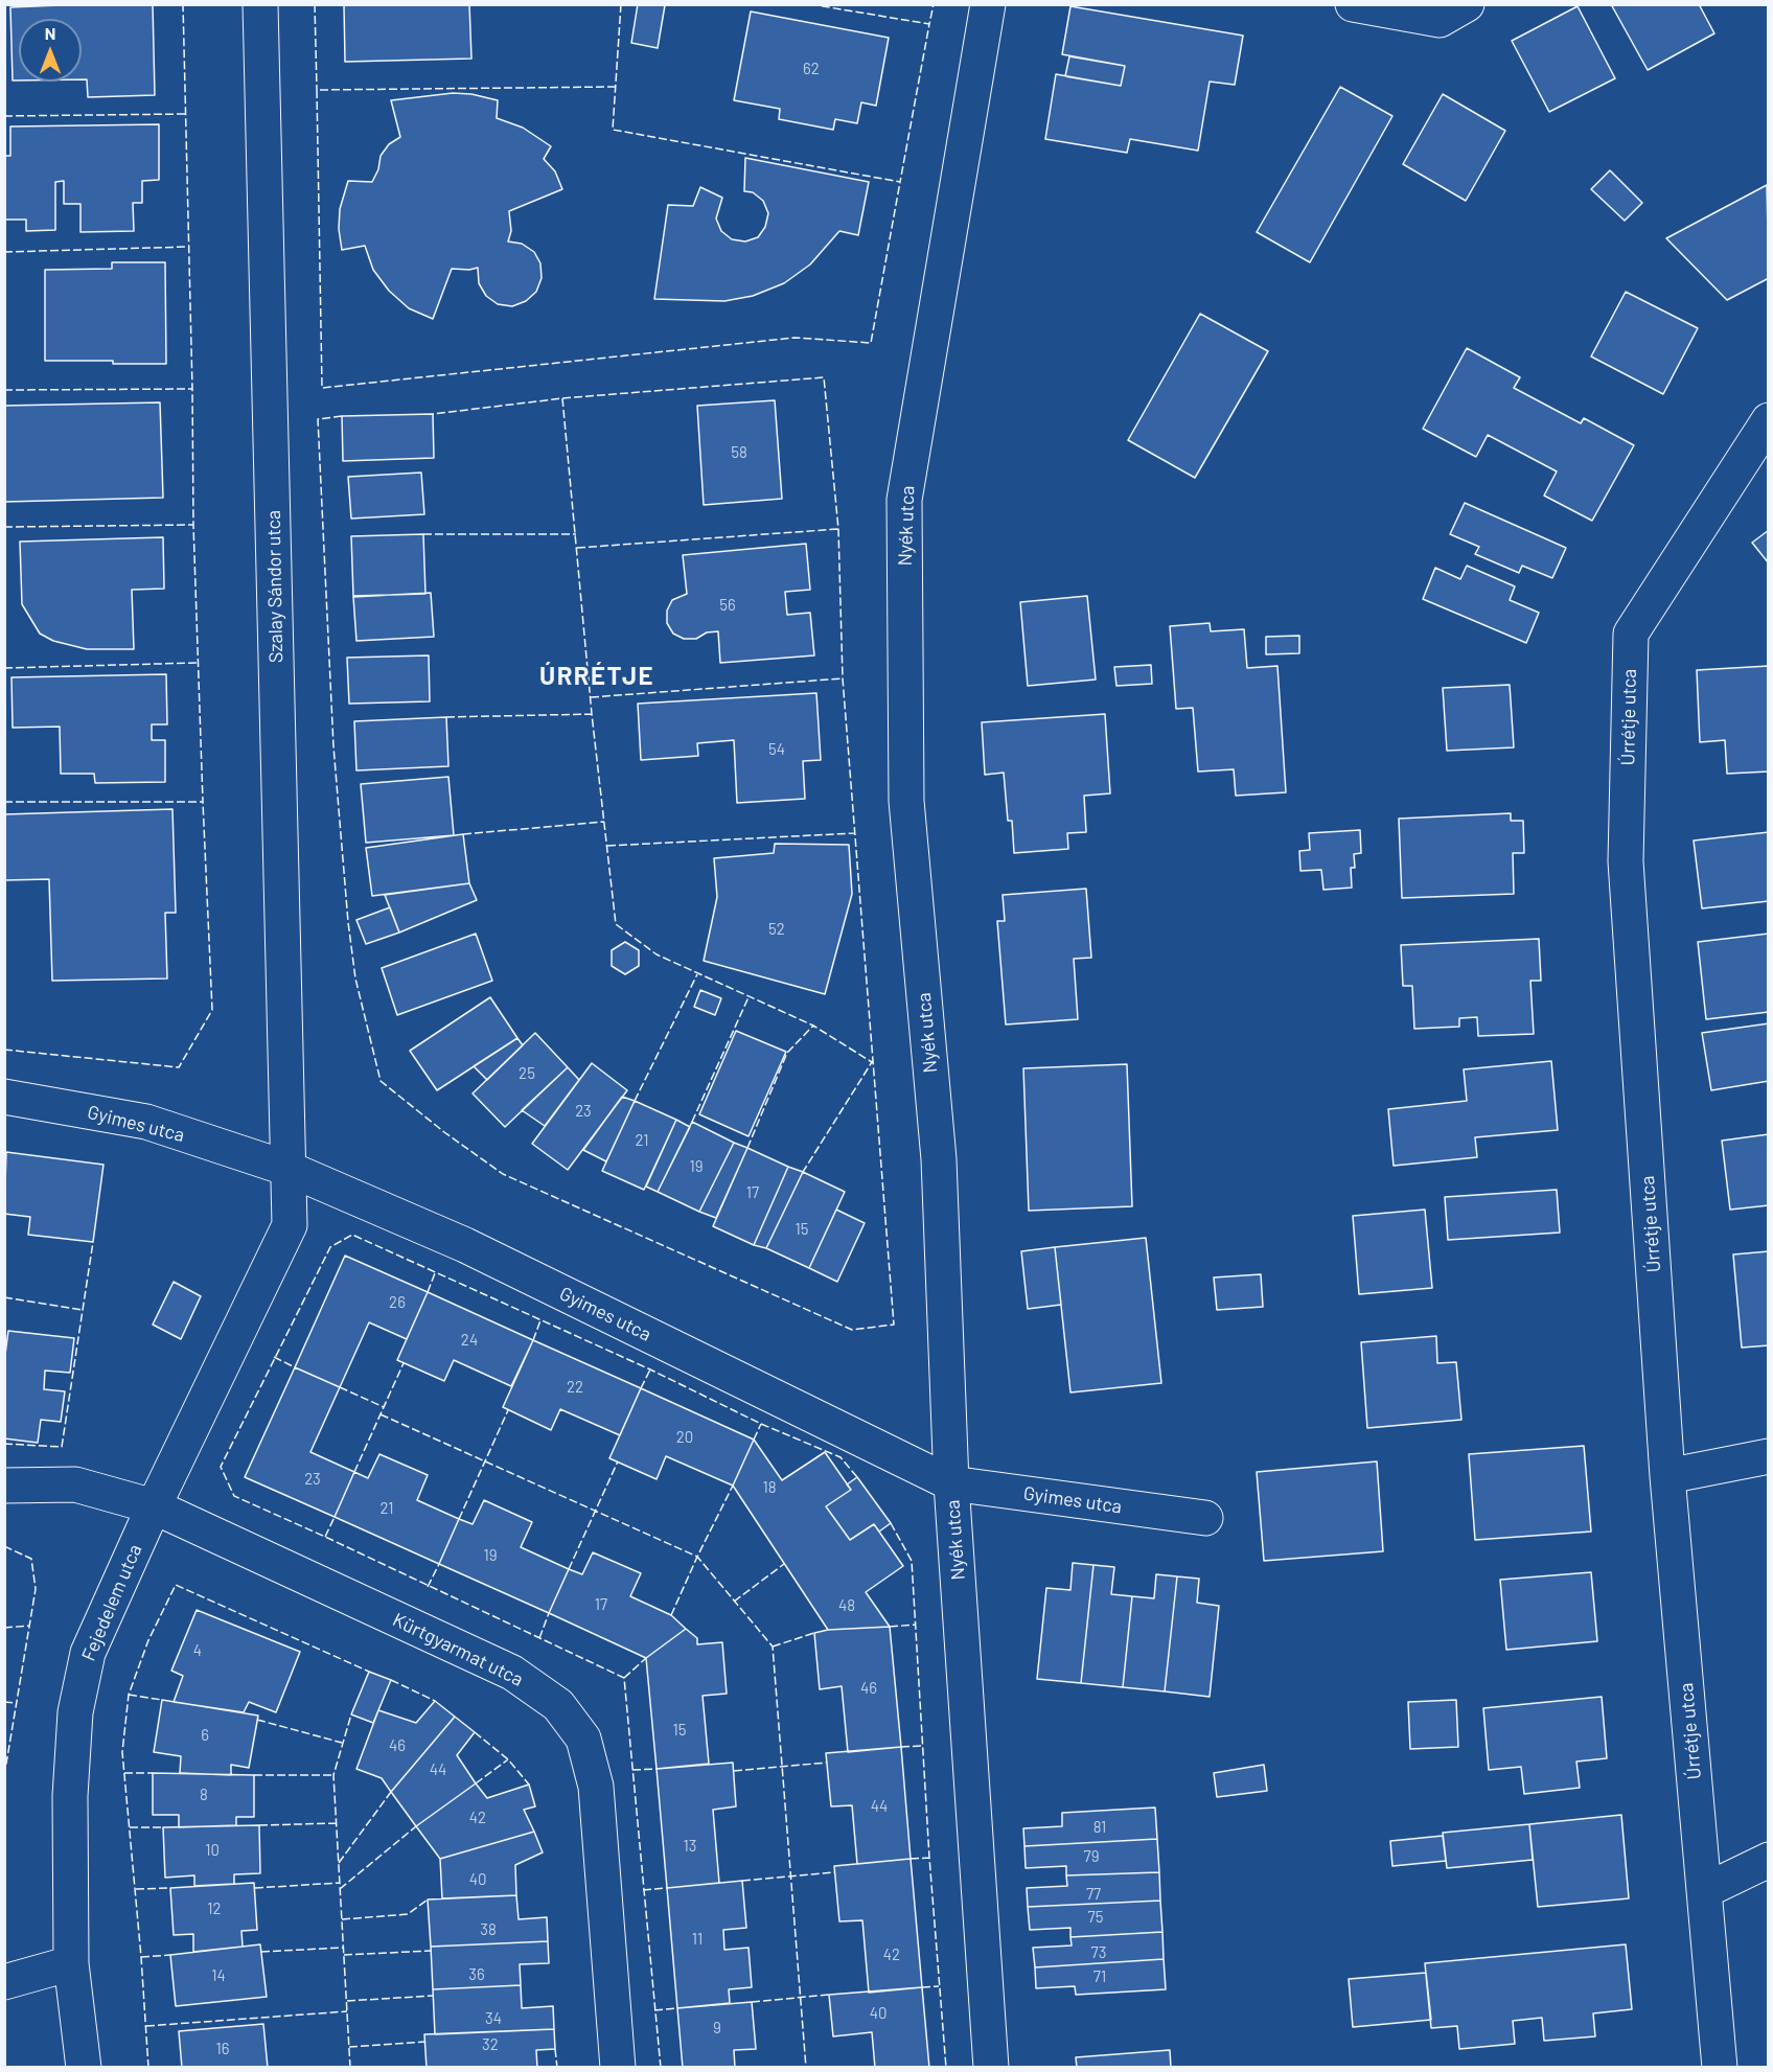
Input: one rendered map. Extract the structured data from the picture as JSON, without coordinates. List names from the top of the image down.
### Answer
{
  "streets": {
    "street": [
      "Nyék utca",
      "Szalay Sándor utca",
      "Úrrétje utca",
      "Gyimes utca",
      "Fejedelem utca",
      "Kürtgyarmat utca"
    ]
  },
  "crossings": [
    ["Nyék utca", "Gyimes utca"],
    ["Szalay Sándor utca", "Gyimes utca"],
    ["Szalay Sándor utca", "Fejedelem utca"],
    ["Gyimes utca", "Fejedelem utca"],
    ["Fejedelem utca", "Kürtgyarmat utca"]
  ],
  "districts": ["ÚRRÉTJE"],
  "house_numbers": [
    "62",
    "58",
    "56",
    "54",
    "52",
    "25",
    "23",
    "21",
    "19",
    "17",
    "15",
    "26",
    "24",
    "22",
    "20",
    "23",
    "18",
    "21",
    "19",
    "17",
    "48",
    "4",
    "46",
    "15",
    "6",
    "46",
    "44",
    "8",
    "44",
    "42",
    "81",
    "13",
    "10",
    "79",
    "40",
    "77",
    "12",
    "75",
    "38",
    "11",
    "73",
    "42",
    "36",
    "14",
    "71",
    "40",
    "34",
    "9",
    "32",
    "16"
  ],
  "north": "top"
}
